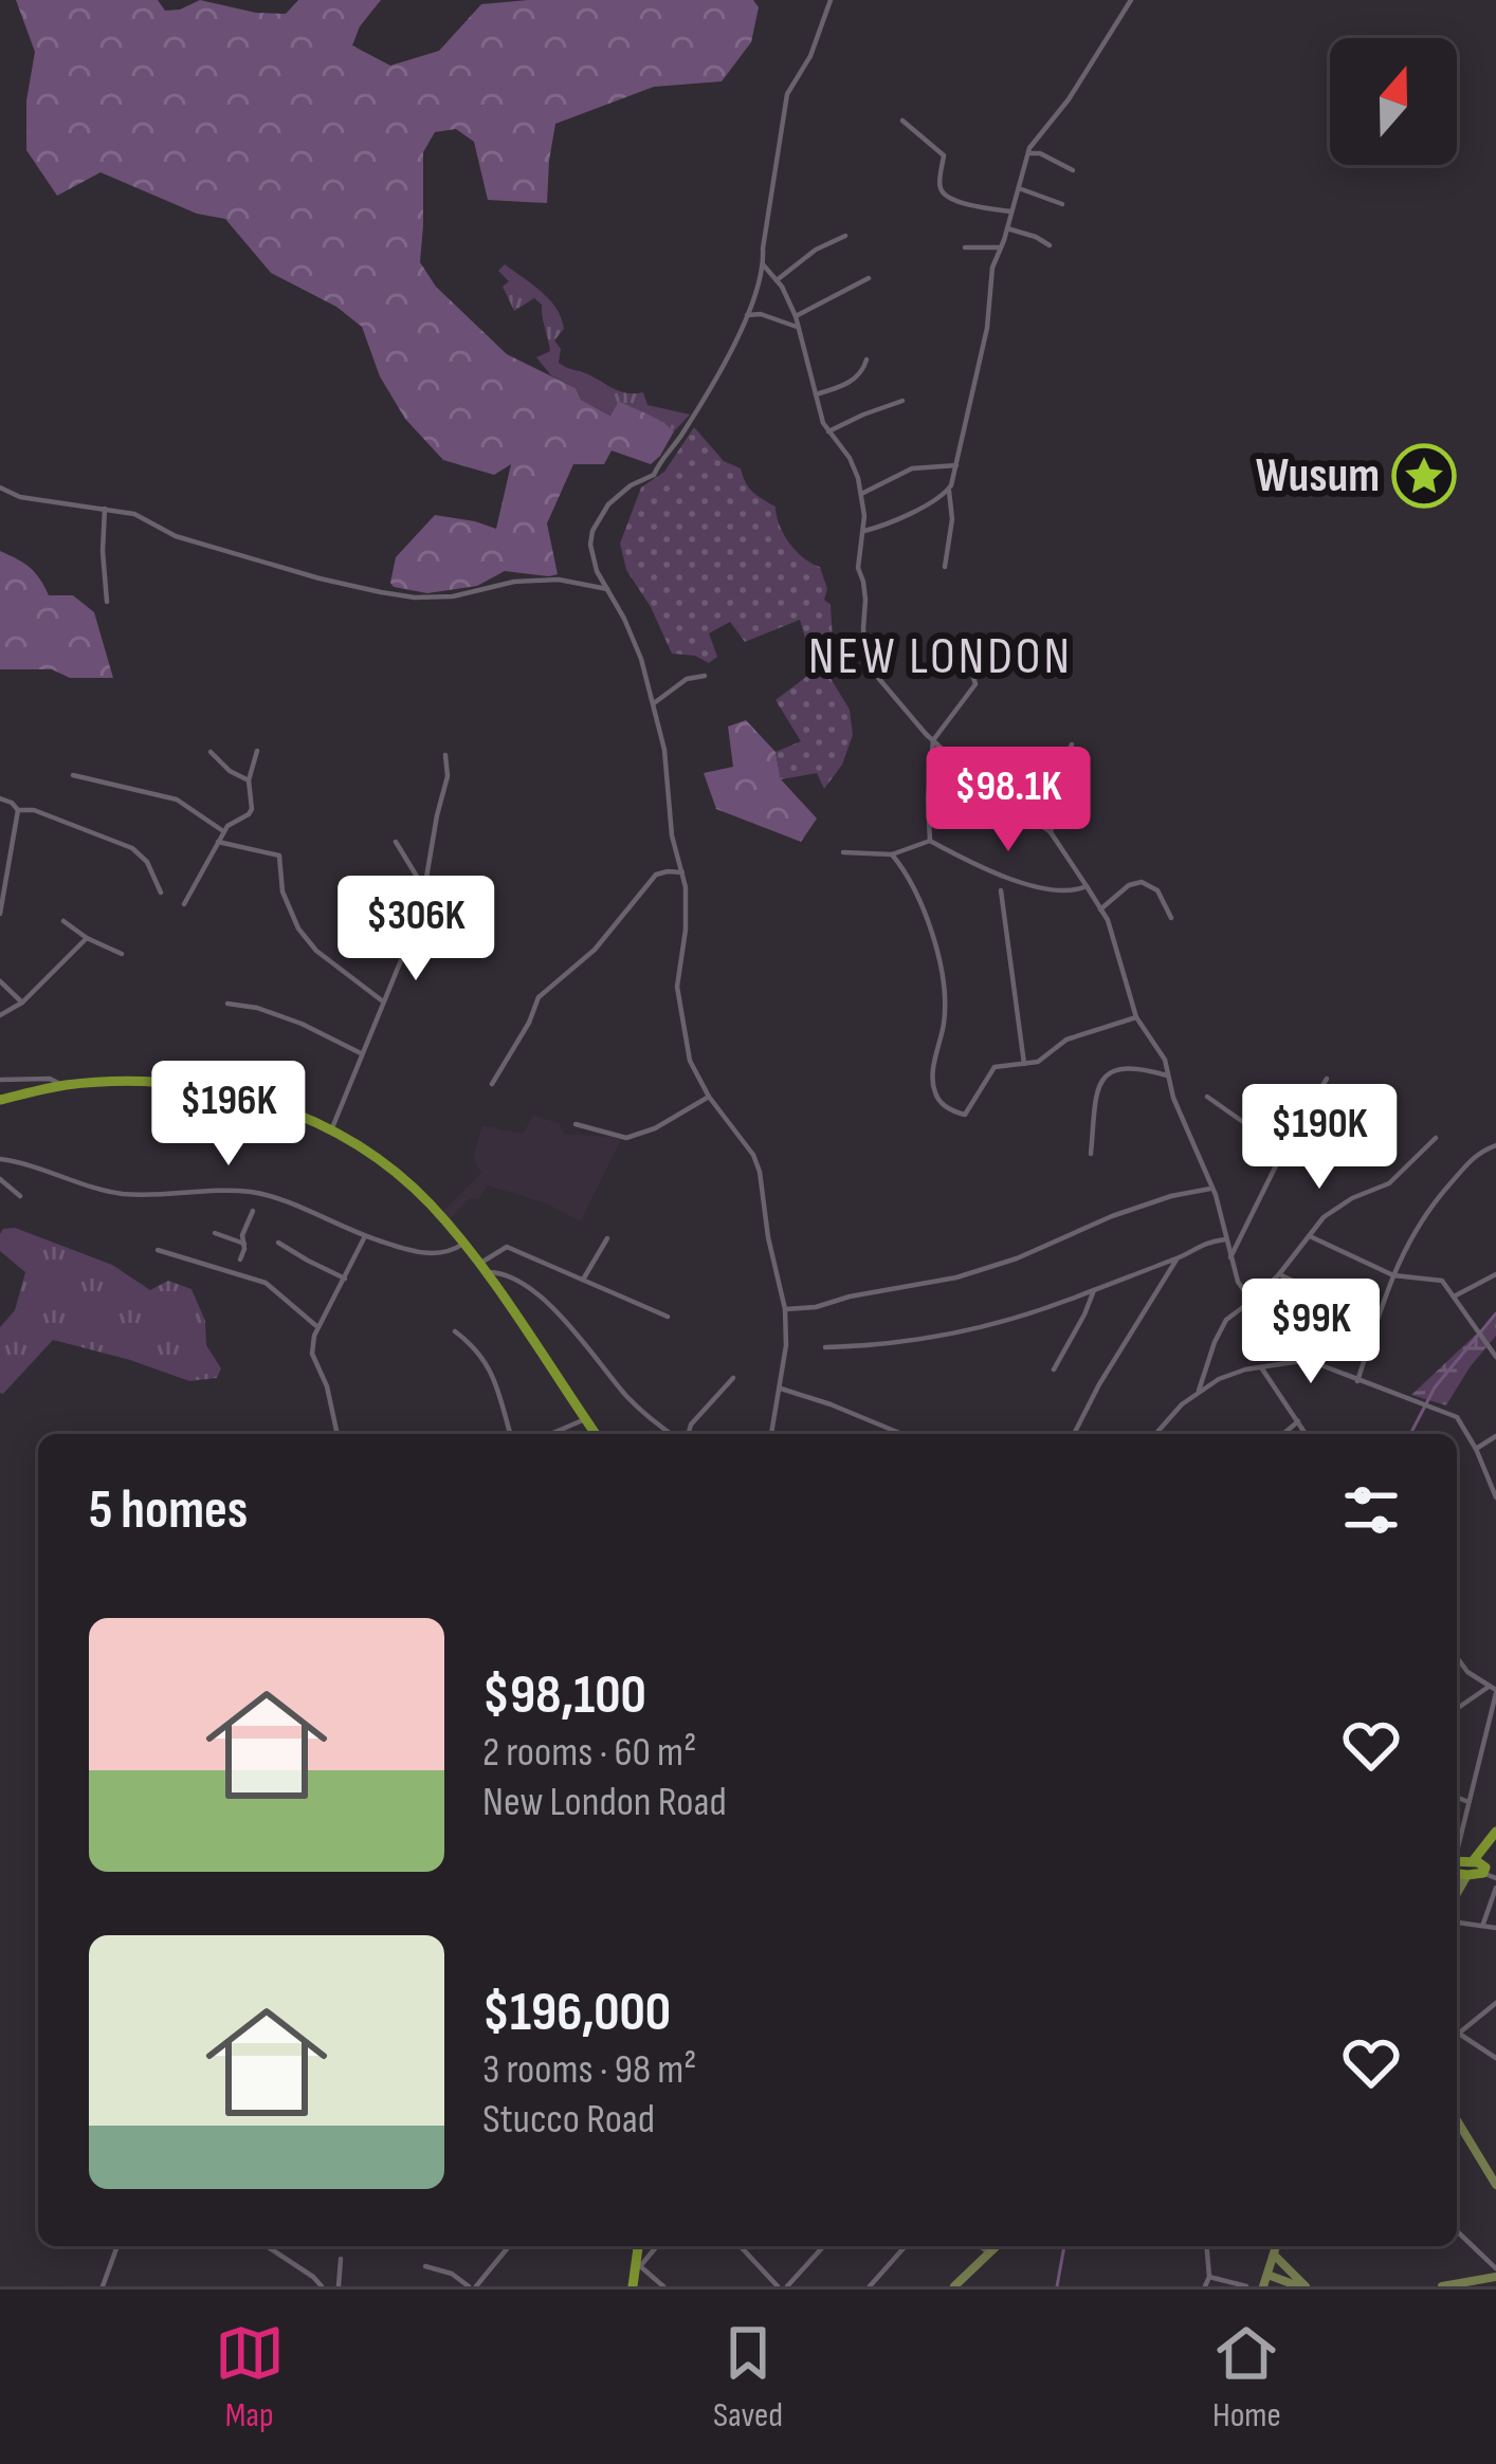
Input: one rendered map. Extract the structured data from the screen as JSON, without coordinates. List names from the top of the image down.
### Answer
{
  "districts": ["NEW LONDON"],
  "places": {
    "place": ["Wusum"]
  },
  "north": "top",
  "page": {
    "price": [
      "$98.1K",
      "$306K",
      "$196K",
      "$190K",
      "$99K"
    ],
    "heading": "5 homes",
    "list": [
      {
        "name": "$98,100",
        "note": "2 rooms · 60 m² · New London Road"
      },
      {
        "name": "$196,000",
        "note": "3 rooms · 98 m² · Stucco Road"
      }
    ],
    "tabs": ["Map", "Saved", "Home"]
  }
}
